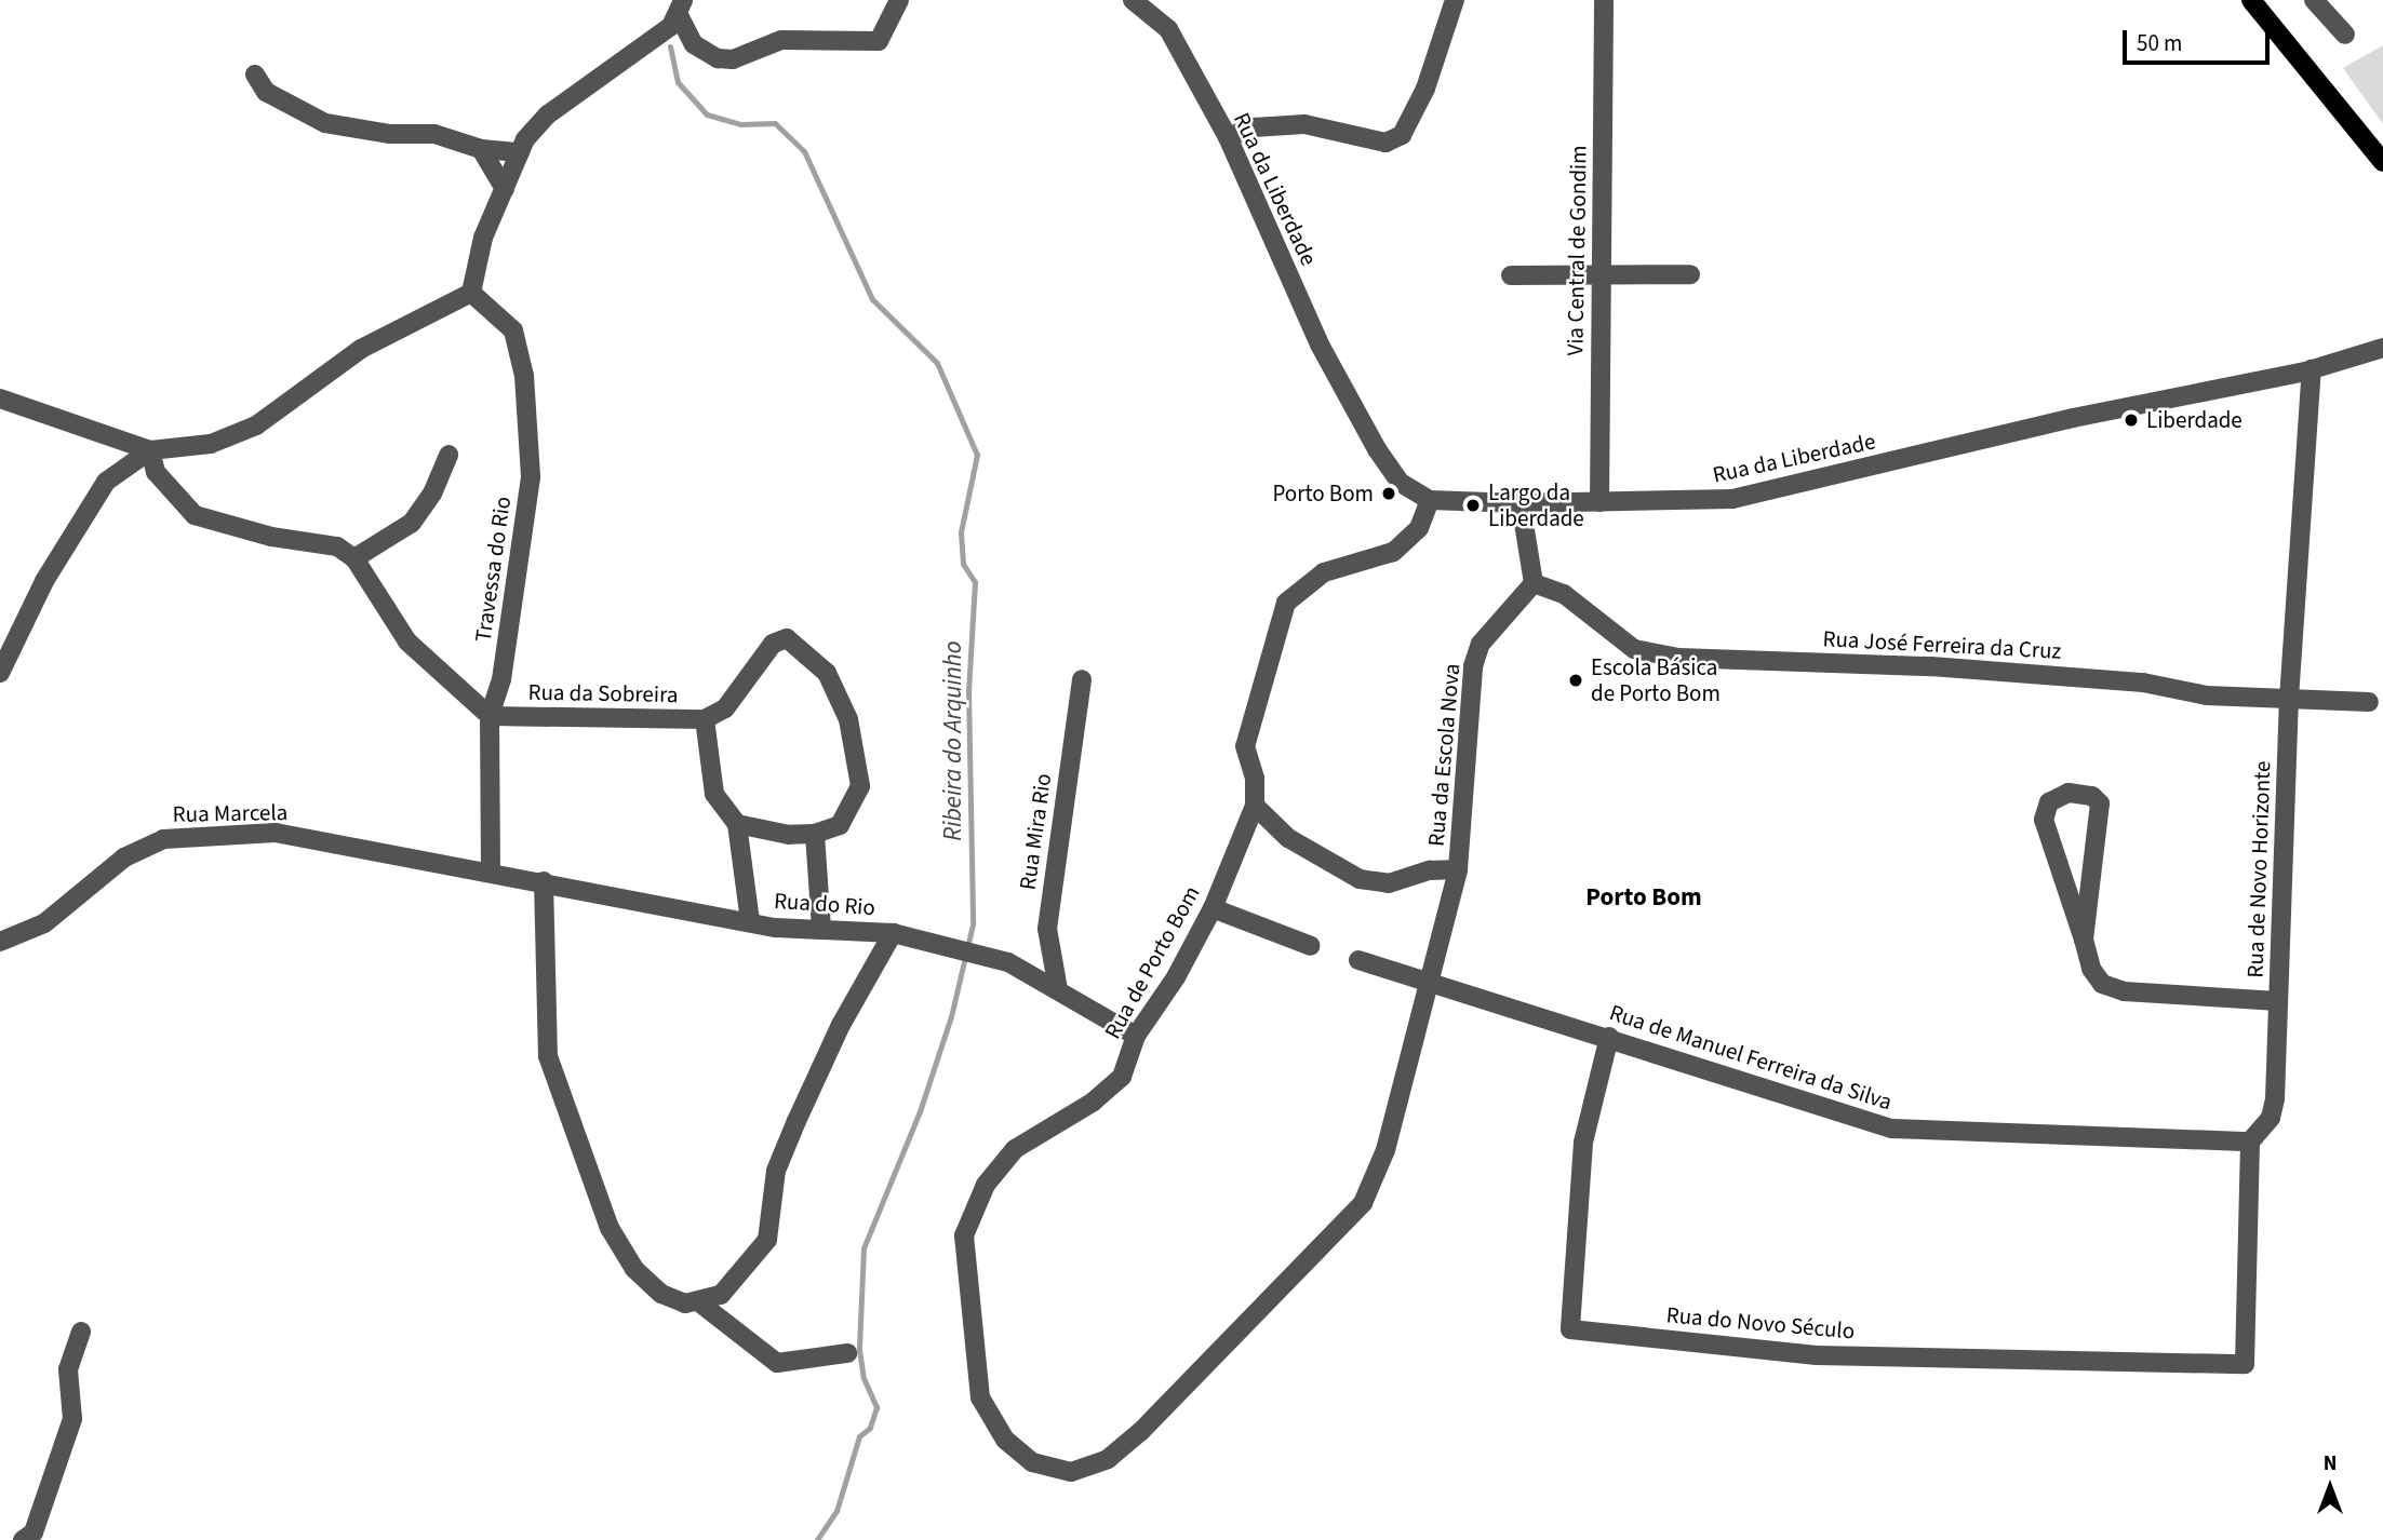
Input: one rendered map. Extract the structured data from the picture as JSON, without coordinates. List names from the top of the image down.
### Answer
{
  "streets": {
    "street": [
      "Rua da Liberdade",
      "Via Central de Gondim",
      "Travessa do Rio",
      "Rua José Ferreira da Cruz",
      "Rua da Sobreira",
      "Rua da Escola Nova",
      "Rua Marcela",
      "Rua Mira Rio",
      "Rua de Novo Horizonte",
      "Rua do Rio",
      "Rua de Porto Bom",
      "Rua de Manuel Ferreira da Silva",
      "Rua do Novo Século"
    ]
  },
  "crossings": [
    ["Rua da Liberdade", "Via Central de Gondim"],
    ["Rua da Liberdade", "Rua de Novo Horizonte"],
    ["Rua da Liberdade", "Rua de Porto Bom"],
    ["Travessa do Rio", "Rua da Sobreira"],
    ["Travessa do Rio", "Rua Marcela"],
    ["Travessa do Rio", "Rua do Rio"],
    ["Rua José Ferreira da Cruz", "Rua da Escola Nova"],
    ["Rua José Ferreira da Cruz", "Rua de Novo Horizonte"],
    ["Rua da Escola Nova", "Rua de Porto Bom"],
    ["Rua da Escola Nova", "Rua de Manuel Ferreira da Silva"],
    ["Rua Marcela", "Rua do Rio"],
    ["Rua Mira Rio", "Rua do Rio"],
    ["Rua de Novo Horizonte", "Rua de Manuel Ferreira da Silva"],
    ["Rua de Novo Horizonte", "Rua do Novo Século"],
    ["Rua do Rio", "Rua de Porto Bom"],
    ["Rua de Porto Bom", "Rua de Manuel Ferreira da Silva"],
    ["Rua de Manuel Ferreira da Silva", "Rua do Novo Século"]
  ],
  "districts": ["Porto Bom"],
  "water": ["Ribeira do Arquinho"],
  "places": [
    "Liberdade",
    "Porto Bom",
    "Largo da Liberdade",
    "Escola Básica de Porto Bom"
  ],
  "scale_bar": "50 m",
  "north": "top"
}
